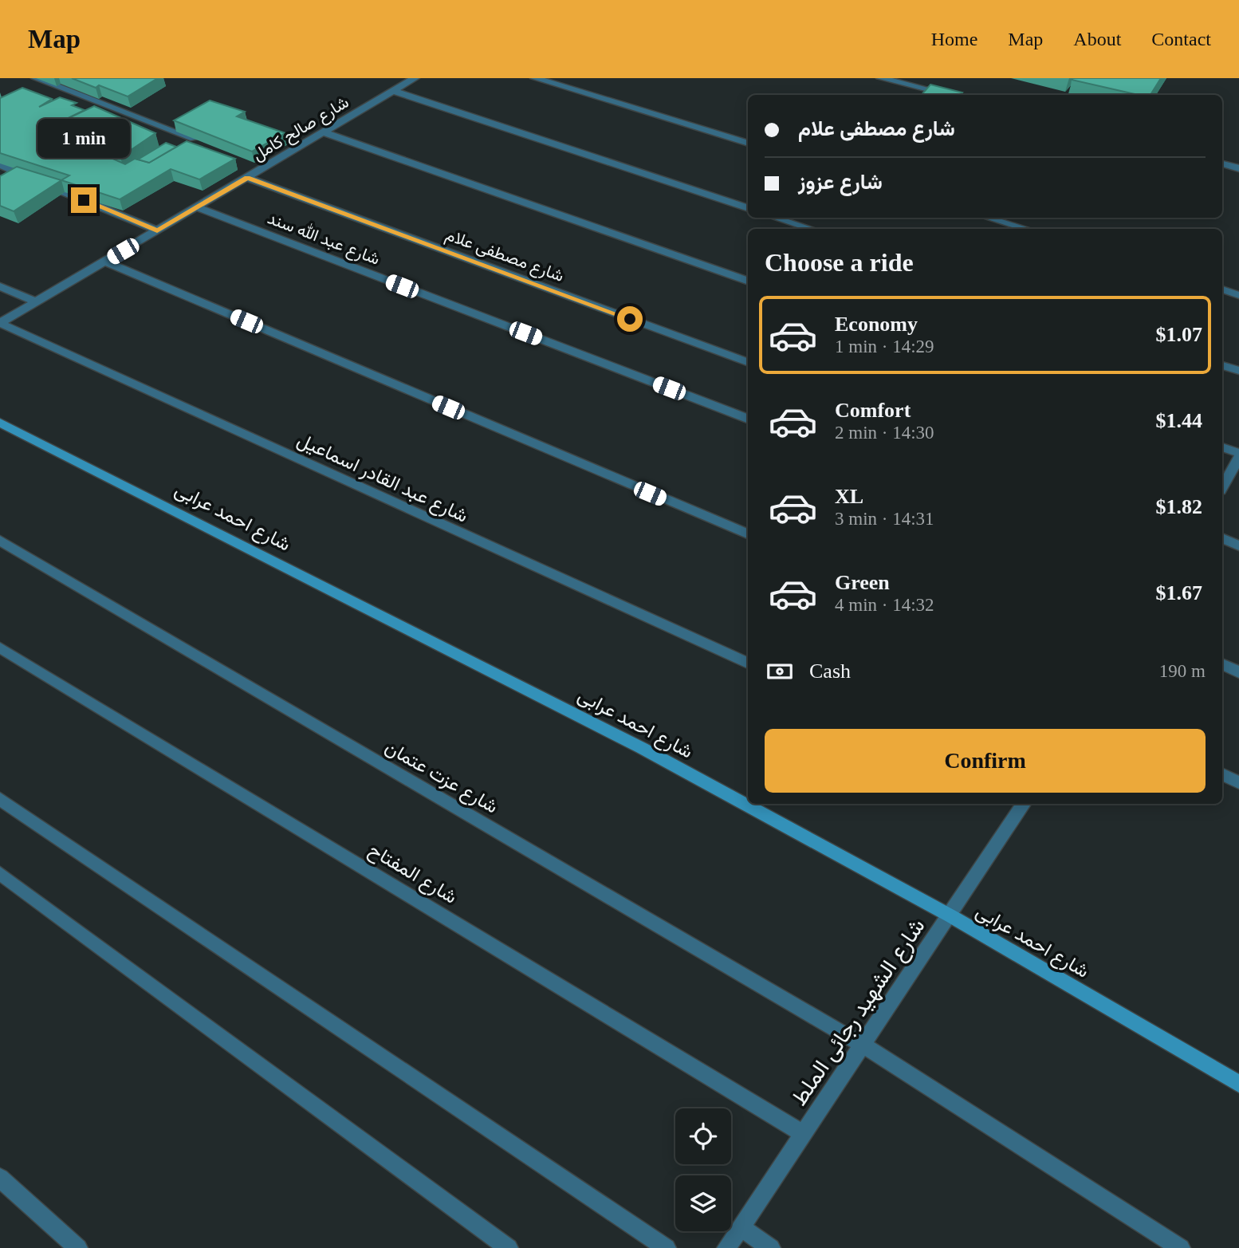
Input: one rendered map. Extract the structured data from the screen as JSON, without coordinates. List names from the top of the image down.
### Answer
{
  "streets": {
    "street": [
      "شارع صالح كامل",
      "شارع عبد الله سند",
      "شارع مصطفى علام",
      "شارع عبد القادر اسماعيل",
      "شارع احمد عرابى",
      "شارع عزت عتمان",
      "شارع المفتاح",
      "شارع الشهيد رجائى الملط"
    ]
  },
  "crossings": [
    ["شارع صالح كامل", "شارع عبد الله سند"],
    ["شارع صالح كامل", "شارع مصطفى علام"],
    ["شارع صالح كامل", "شارع عبد القادر اسماعيل"],
    ["شارع احمد عرابى", "شارع الشهيد رجائى الملط"],
    ["شارع عزت عتمان", "شارع الشهيد رجائى الملط"],
    ["شارع المفتاح", "شارع الشهيد رجائى الملط"]
  ],
  "page": {
    "header": "Map",
    "nav": [
      "Home",
      "Map",
      "About",
      "Contact"
    ],
    "banner": ["شارع مصطفى علام", "شارع عزوز"],
    "bubble": "1 min",
    "heading": "Choose a ride",
    "list": [
      {
        "name": "Economy",
        "note": "1 min · 14:29",
        "value": "$1.07"
      },
      {
        "name": "Comfort",
        "note": "2 min · 14:30",
        "value": "$1.44"
      },
      {
        "name": "XL",
        "note": "3 min · 14:31",
        "value": "$1.82"
      },
      {
        "name": "Green",
        "note": "4 min · 14:32",
        "value": "$1.67"
      }
    ],
    "pay": ["Cash", "190 m"],
    "buttons": "Confirm"
  }
}
